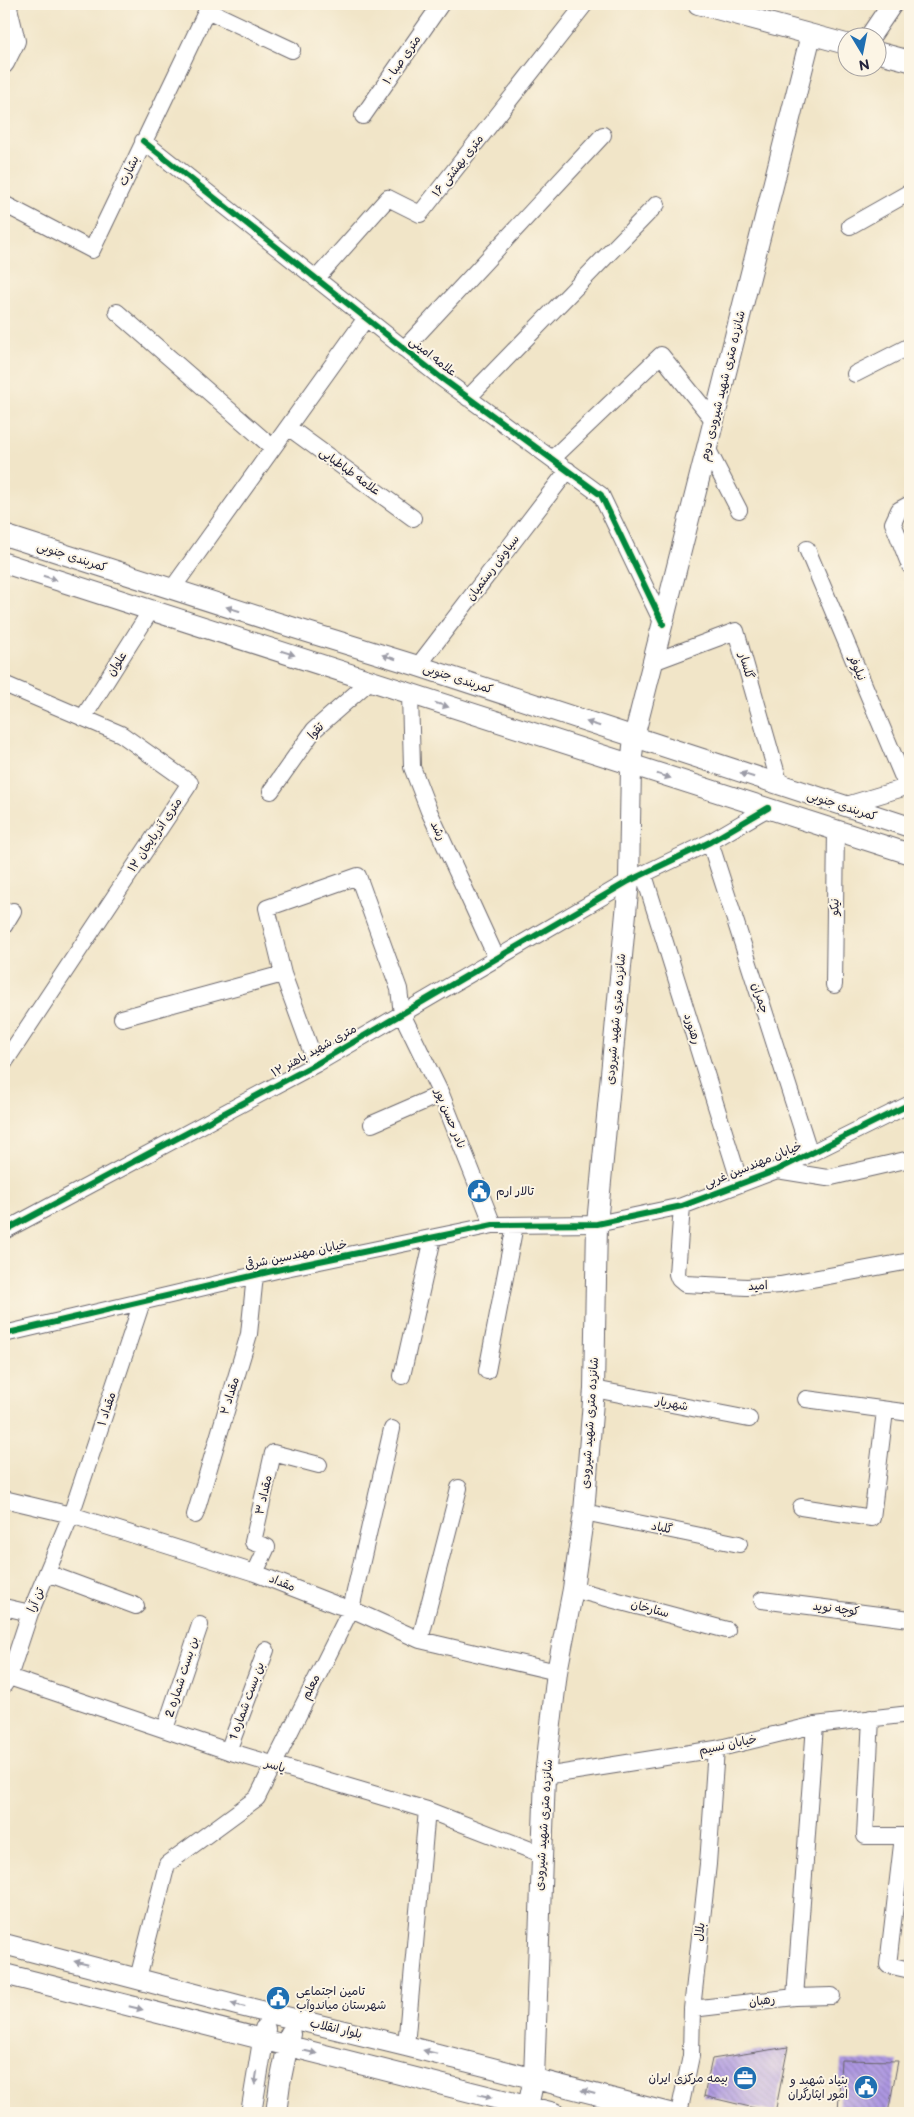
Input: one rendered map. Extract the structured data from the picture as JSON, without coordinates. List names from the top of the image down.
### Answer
{
  "streets": {
    "main road": [
      "شانزده متری شهید شیرودی دوم",
      "کمربندی جنوبی",
      "شانزده متری شهید شیرودی",
      "بلوار انقلاب"
    ],
    "street": [
      "۱۰ متری صبا",
      "۱۶ متری بهشتی",
      "بشارت",
      "علامه امینی",
      "علامه طباطبایی",
      "سیاوش رستمیان",
      "علوان",
      "گلسار",
      "نیلوفر",
      "تقوا",
      "رشد",
      "۱۲ متری آذربایجان",
      "نیکو",
      "چمران",
      "رهنورد",
      "۱۲ متری شهید باهنر",
      "نادر حسن پور",
      "خیابان مهندسین غربی",
      "خیابان مهندسین شرقی",
      "امید",
      "مقداد ۲",
      "شهریار",
      "مقداد ۱",
      "مقداد ۳",
      "گلباد",
      "مقداد",
      "تن آرا",
      "ستارخان",
      "کوچه نوید",
      "بن بست شماره 2",
      "معلم",
      "بن بست شماره 1",
      "خیابان نسیم",
      "یاسر",
      "بلال",
      "رهبان"
    ]
  },
  "crossings": [
    ["۱۶ متری بهشتی", "علامه امینی"],
    ["بشارت", "علامه امینی"],
    ["علامه امینی", "شانزده متری شهید شیرودی دوم"],
    ["علامه امینی", "سیاوش رستمیان"],
    ["شانزده متری شهید شیرودی دوم", "کمربندی جنوبی"],
    ["شانزده متری شهید شیرودی دوم", "گلسار"],
    ["شانزده متری شهید شیرودی دوم", "شانزده متری شهید شیرودی"],
    ["کمربندی جنوبی", "سیاوش رستمیان"],
    ["کمربندی جنوبی", "علوان"],
    ["کمربندی جنوبی", "گلسار"],
    ["کمربندی جنوبی", "تقوا"],
    ["کمربندی جنوبی", "رشد"],
    ["کمربندی جنوبی", "نیکو"],
    ["کمربندی جنوبی", "شانزده متری شهید شیرودی"],
    ["کمربندی جنوبی", "۱۲ متری شهید باهنر"],
    ["علوان", "۱۲ متری آذربایجان"],
    ["رشد", "۱۲ متری شهید باهنر"],
    ["چمران", "۱۲ متری شهید باهنر"],
    ["چمران", "خیابان مهندسین غربی"],
    ["شانزده متری شهید شیرودی", "رهنورد"],
    ["شانزده متری شهید شیرودی", "۱۲ متری شهید باهنر"],
    ["شانزده متری شهید شیرودی", "خیابان مهندسین غربی"],
    ["شانزده متری شهید شیرودی", "خیابان مهندسین شرقی"],
    ["شانزده متری شهید شیرودی", "شهریار"],
    ["شانزده متری شهید شیرودی", "گلباد"],
    ["شانزده متری شهید شیرودی", "مقداد"],
    ["شانزده متری شهید شیرودی", "ستارخان"],
    ["شانزده متری شهید شیرودی", "خیابان نسیم"],
    ["شانزده متری شهید شیرودی", "یاسر"],
    ["شانزده متری شهید شیرودی", "بلوار انقلاب"],
    ["رهنورد", "۱۲ متری شهید باهنر"],
    ["رهنورد", "خیابان مهندسین غربی"],
    ["۱۲ متری شهید باهنر", "نادر حسن پور"],
    ["نادر حسن پور", "خیابان مهندسین شرقی"],
    ["خیابان مهندسین غربی", "خیابان مهندسین شرقی"],
    ["خیابان مهندسین غربی", "امید"],
    ["خیابان مهندسین شرقی", "مقداد ۲"],
    ["خیابان مهندسین شرقی", "مقداد ۱"],
    ["مقداد ۱", "مقداد"],
    ["مقداد ۱", "تن آرا"],
    ["مقداد ۳", "مقداد"],
    ["مقداد", "تن آرا"],
    ["مقداد", "معلم"],
    ["تن آرا", "یاسر"],
    ["بن بست شماره 2", "یاسر"],
    ["معلم", "یاسر"],
    ["معلم", "بلوار انقلاب"],
    ["بن بست شماره 1", "یاسر"],
    ["خیابان نسیم", "بلال"],
    ["بلال", "رهبان"]
  ],
  "places": {
    "public building": ["تالار ارم", "تامین اجتماعی شهرستان میاندوآب", "بنیاد شهید و امور ایثارگران"],
    "office": ["بیمه مرکزی ایران"]
  },
  "north": "bottom"
}
